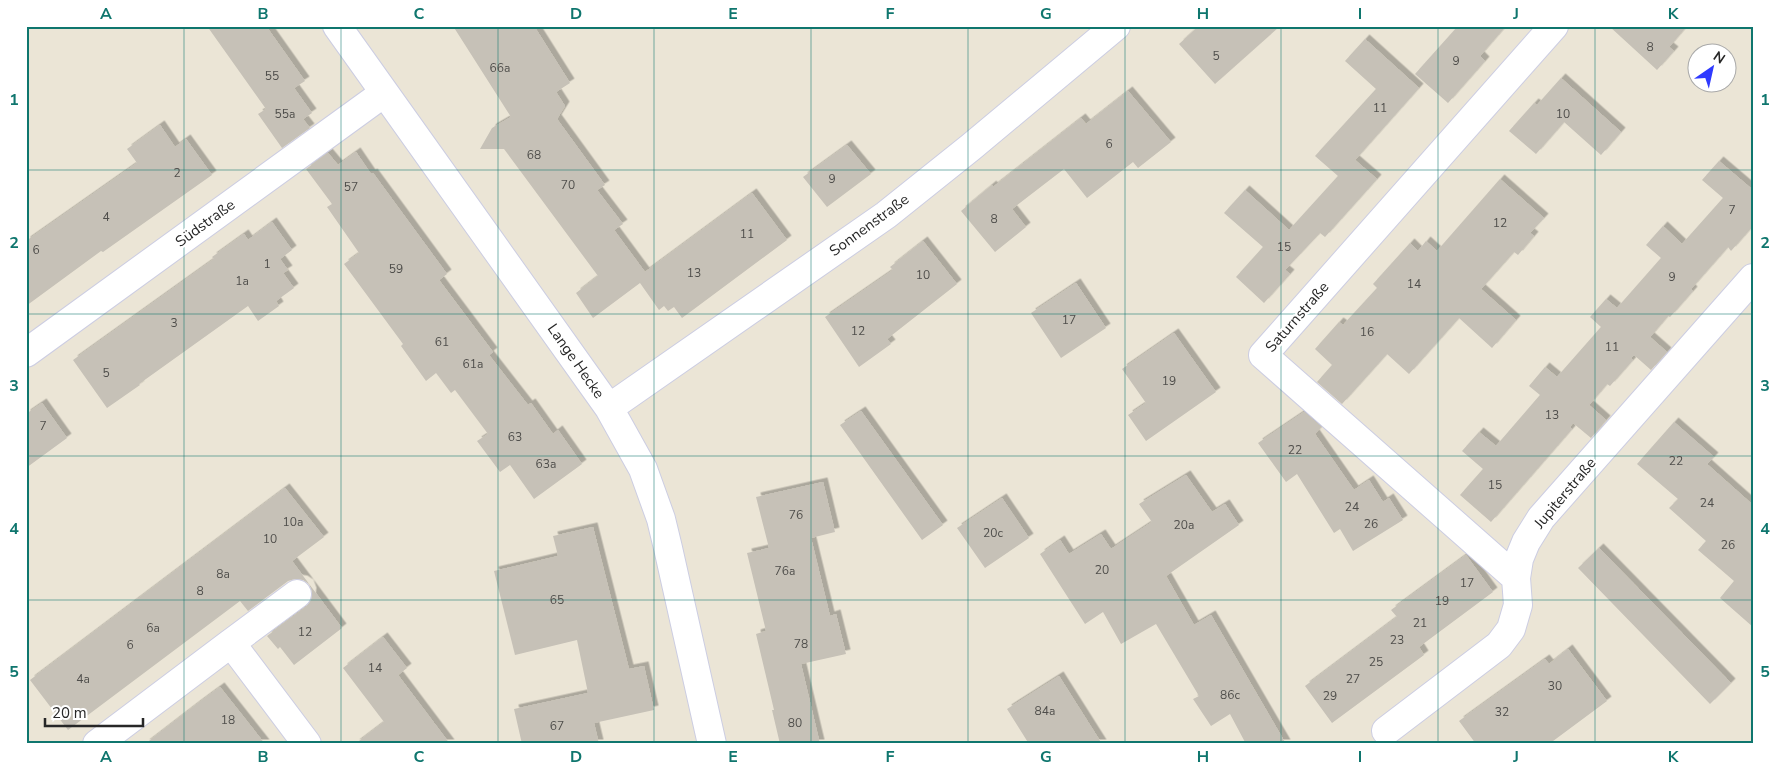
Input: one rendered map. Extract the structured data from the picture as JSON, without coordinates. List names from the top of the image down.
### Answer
{
  "streets": {
    "street": [
      "Südstraße",
      "Sonnenstraße",
      "Saturnstraße",
      "Lange Hecke",
      "Jupiterstraße"
    ]
  },
  "crossings": [
    ["Südstraße", "Lange Hecke"],
    ["Sonnenstraße", "Lange Hecke"],
    ["Saturnstraße", "Jupiterstraße"]
  ],
  "house_numbers": [
    "8",
    "5",
    "9",
    "66a",
    "55",
    "11",
    "55a",
    "10",
    "6",
    "68",
    "2",
    "9",
    "70",
    "57",
    "7",
    "4",
    "8",
    "12",
    "11",
    "15",
    "6",
    "1",
    "59",
    "13",
    "10",
    "9",
    "1a",
    "14",
    "17",
    "3",
    "12",
    "16",
    "61",
    "11",
    "61a",
    "5",
    "19",
    "13",
    "7",
    "63",
    "22",
    "22",
    "63a",
    "15",
    "24",
    "24",
    "76",
    "10a",
    "26",
    "20a",
    "20c",
    "10",
    "26",
    "20",
    "76a",
    "8a",
    "17",
    "8",
    "65",
    "19",
    "21",
    "6a",
    "12",
    "23",
    "78",
    "6",
    "25",
    "14",
    "4a",
    "27",
    "30",
    "86c",
    "29",
    "84a",
    "32",
    "18",
    "80",
    "67"
  ],
  "scale_bar": "20 m",
  "north": "top right",
  "grid": {
    "columns": [
      "A",
      "B",
      "C",
      "D",
      "E",
      "F",
      "G",
      "H",
      "I",
      "J",
      "K"
    ],
    "rows": [
      "1",
      "2",
      "3",
      "4",
      "5"
    ]
  }
}
